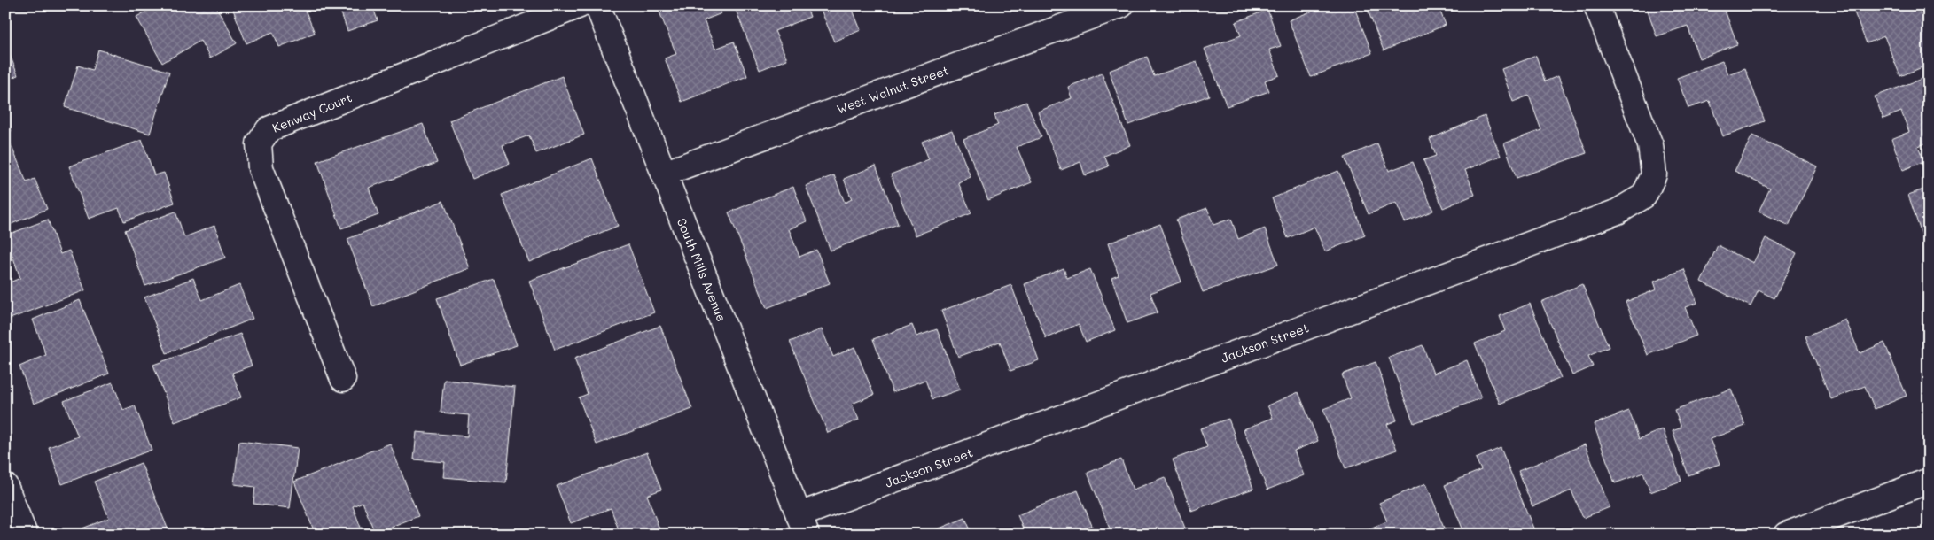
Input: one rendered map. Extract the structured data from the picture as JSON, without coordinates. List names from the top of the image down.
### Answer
{
  "streets": {
    "street": [
      "West Walnut Street",
      "Kenway Court",
      "South Mills Avenue",
      "Jackson Street"
    ]
  },
  "crossings": [
    ["West Walnut Street", "South Mills Avenue"],
    ["South Mills Avenue", "Jackson Street"]
  ]
}
